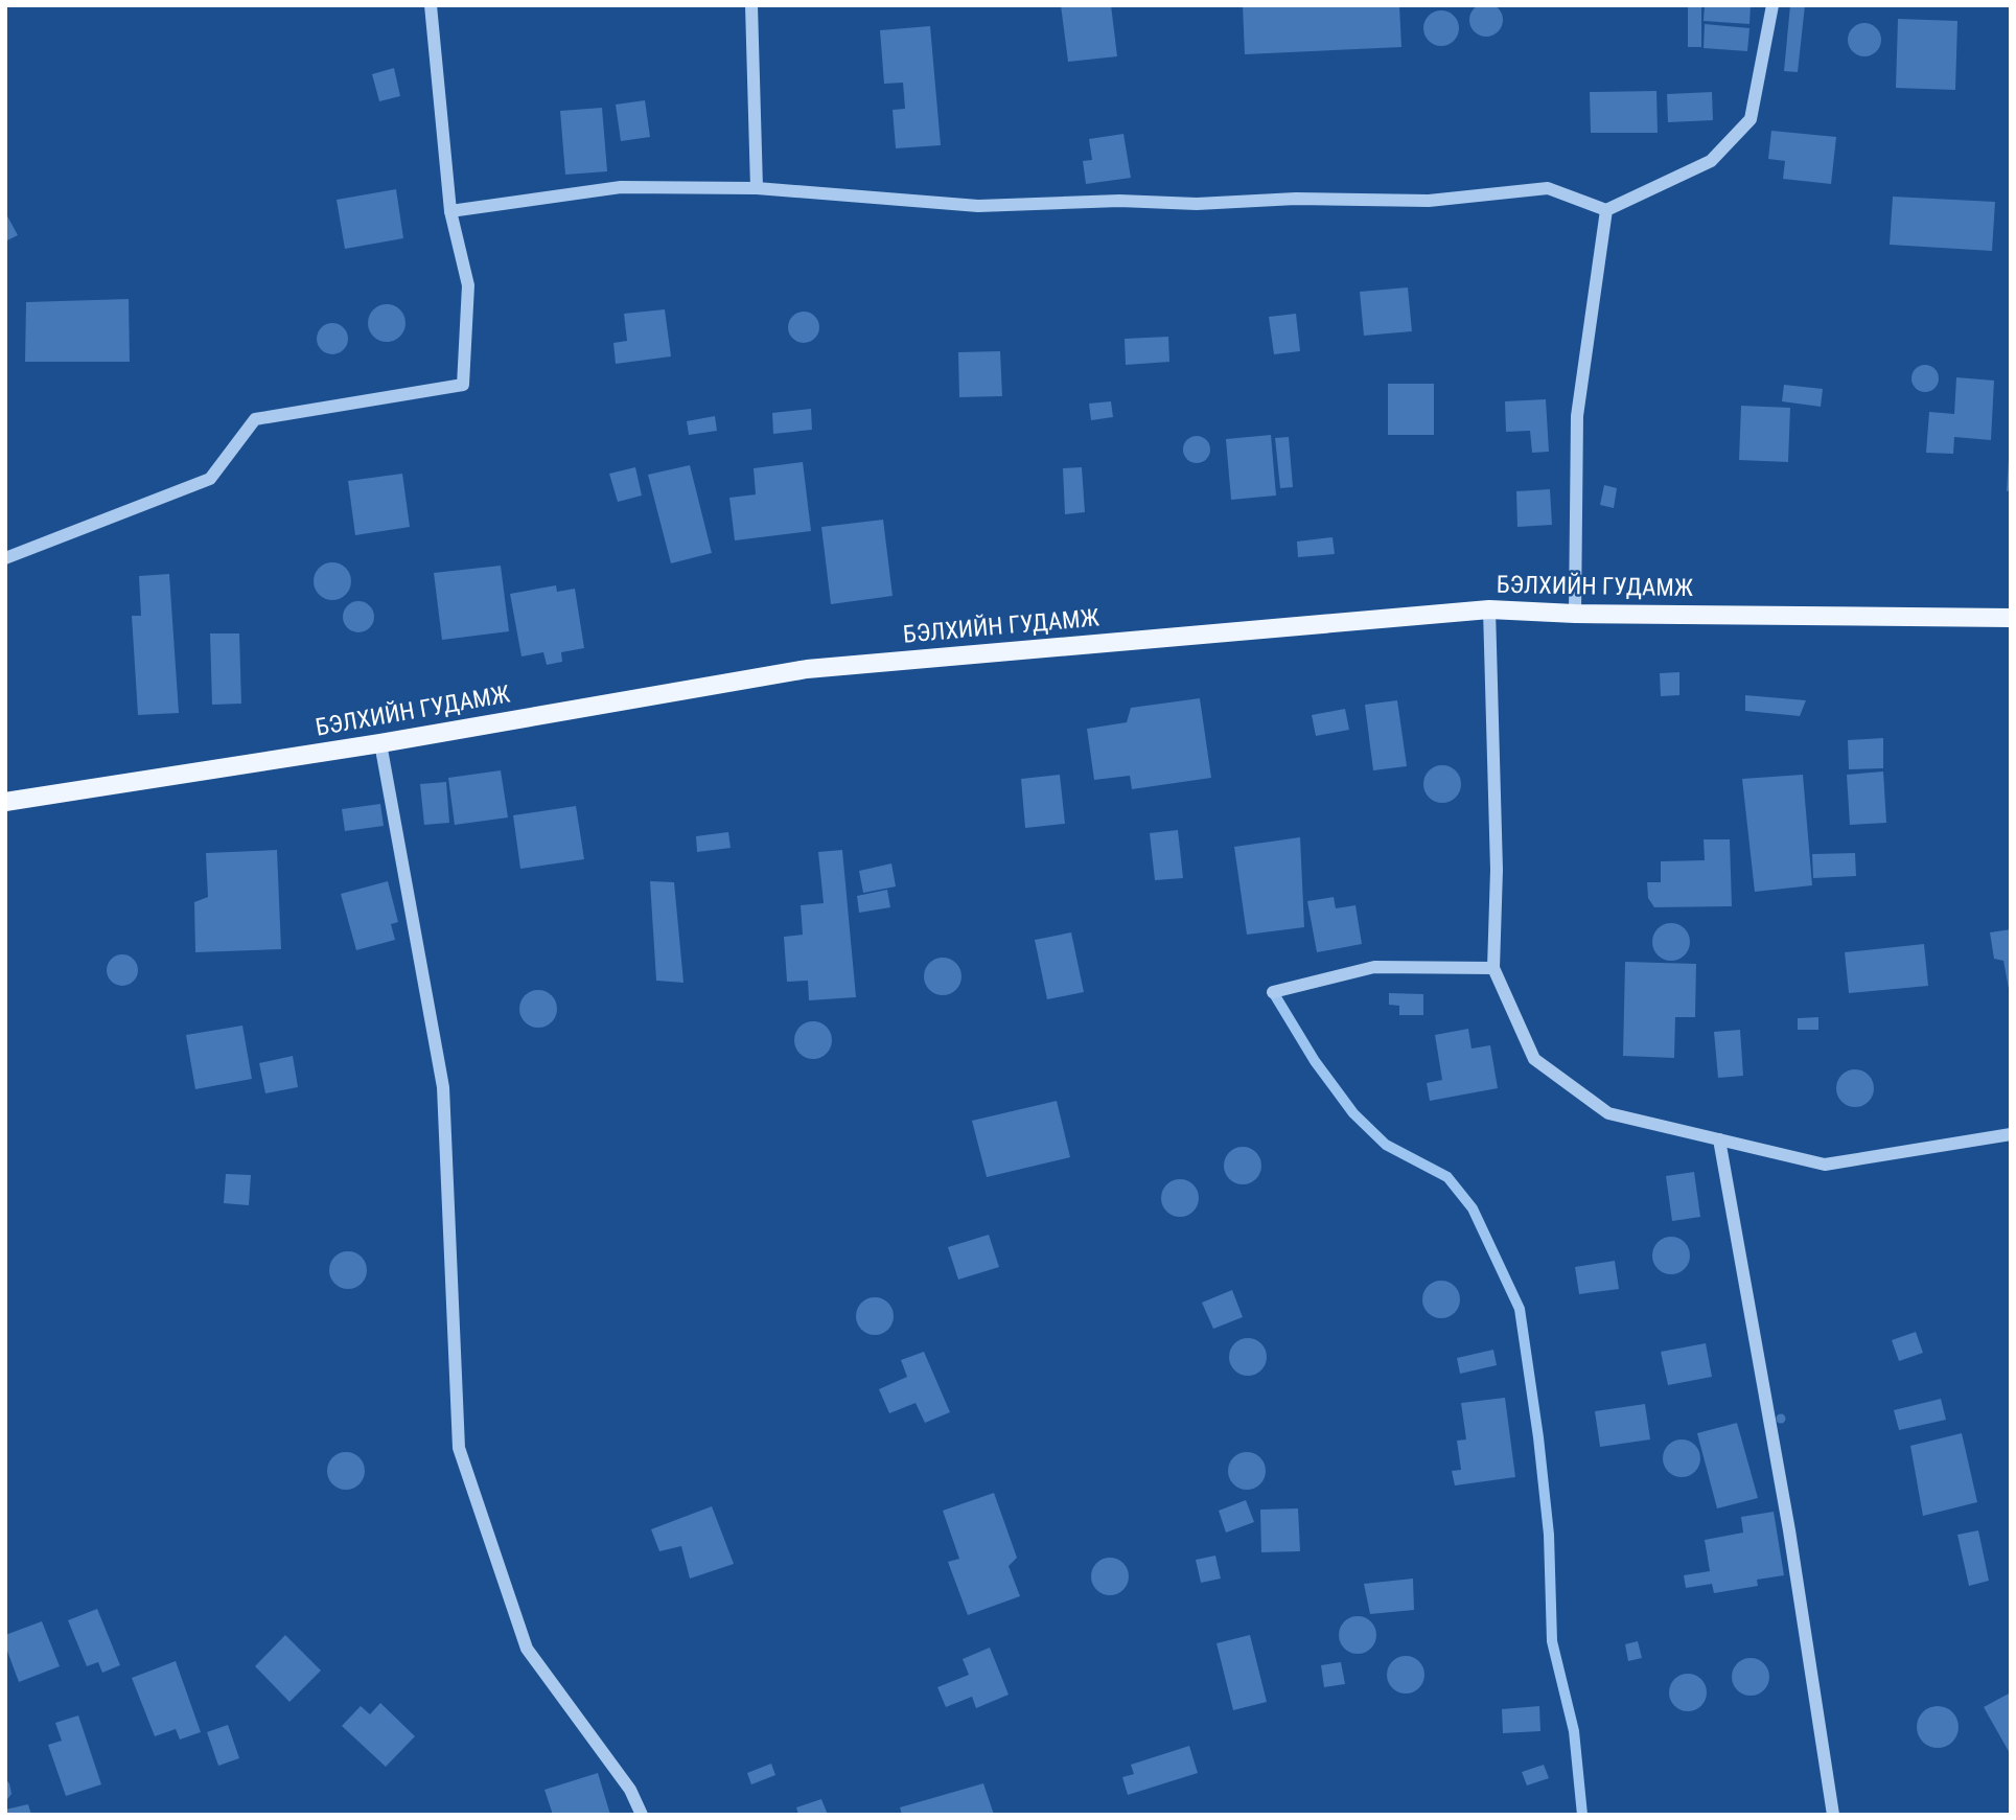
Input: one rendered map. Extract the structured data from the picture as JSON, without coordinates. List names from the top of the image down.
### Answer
{
  "streets": {
    "main road": ["БЭЛХИЙН ГУДАМЖ"]
  }
}
